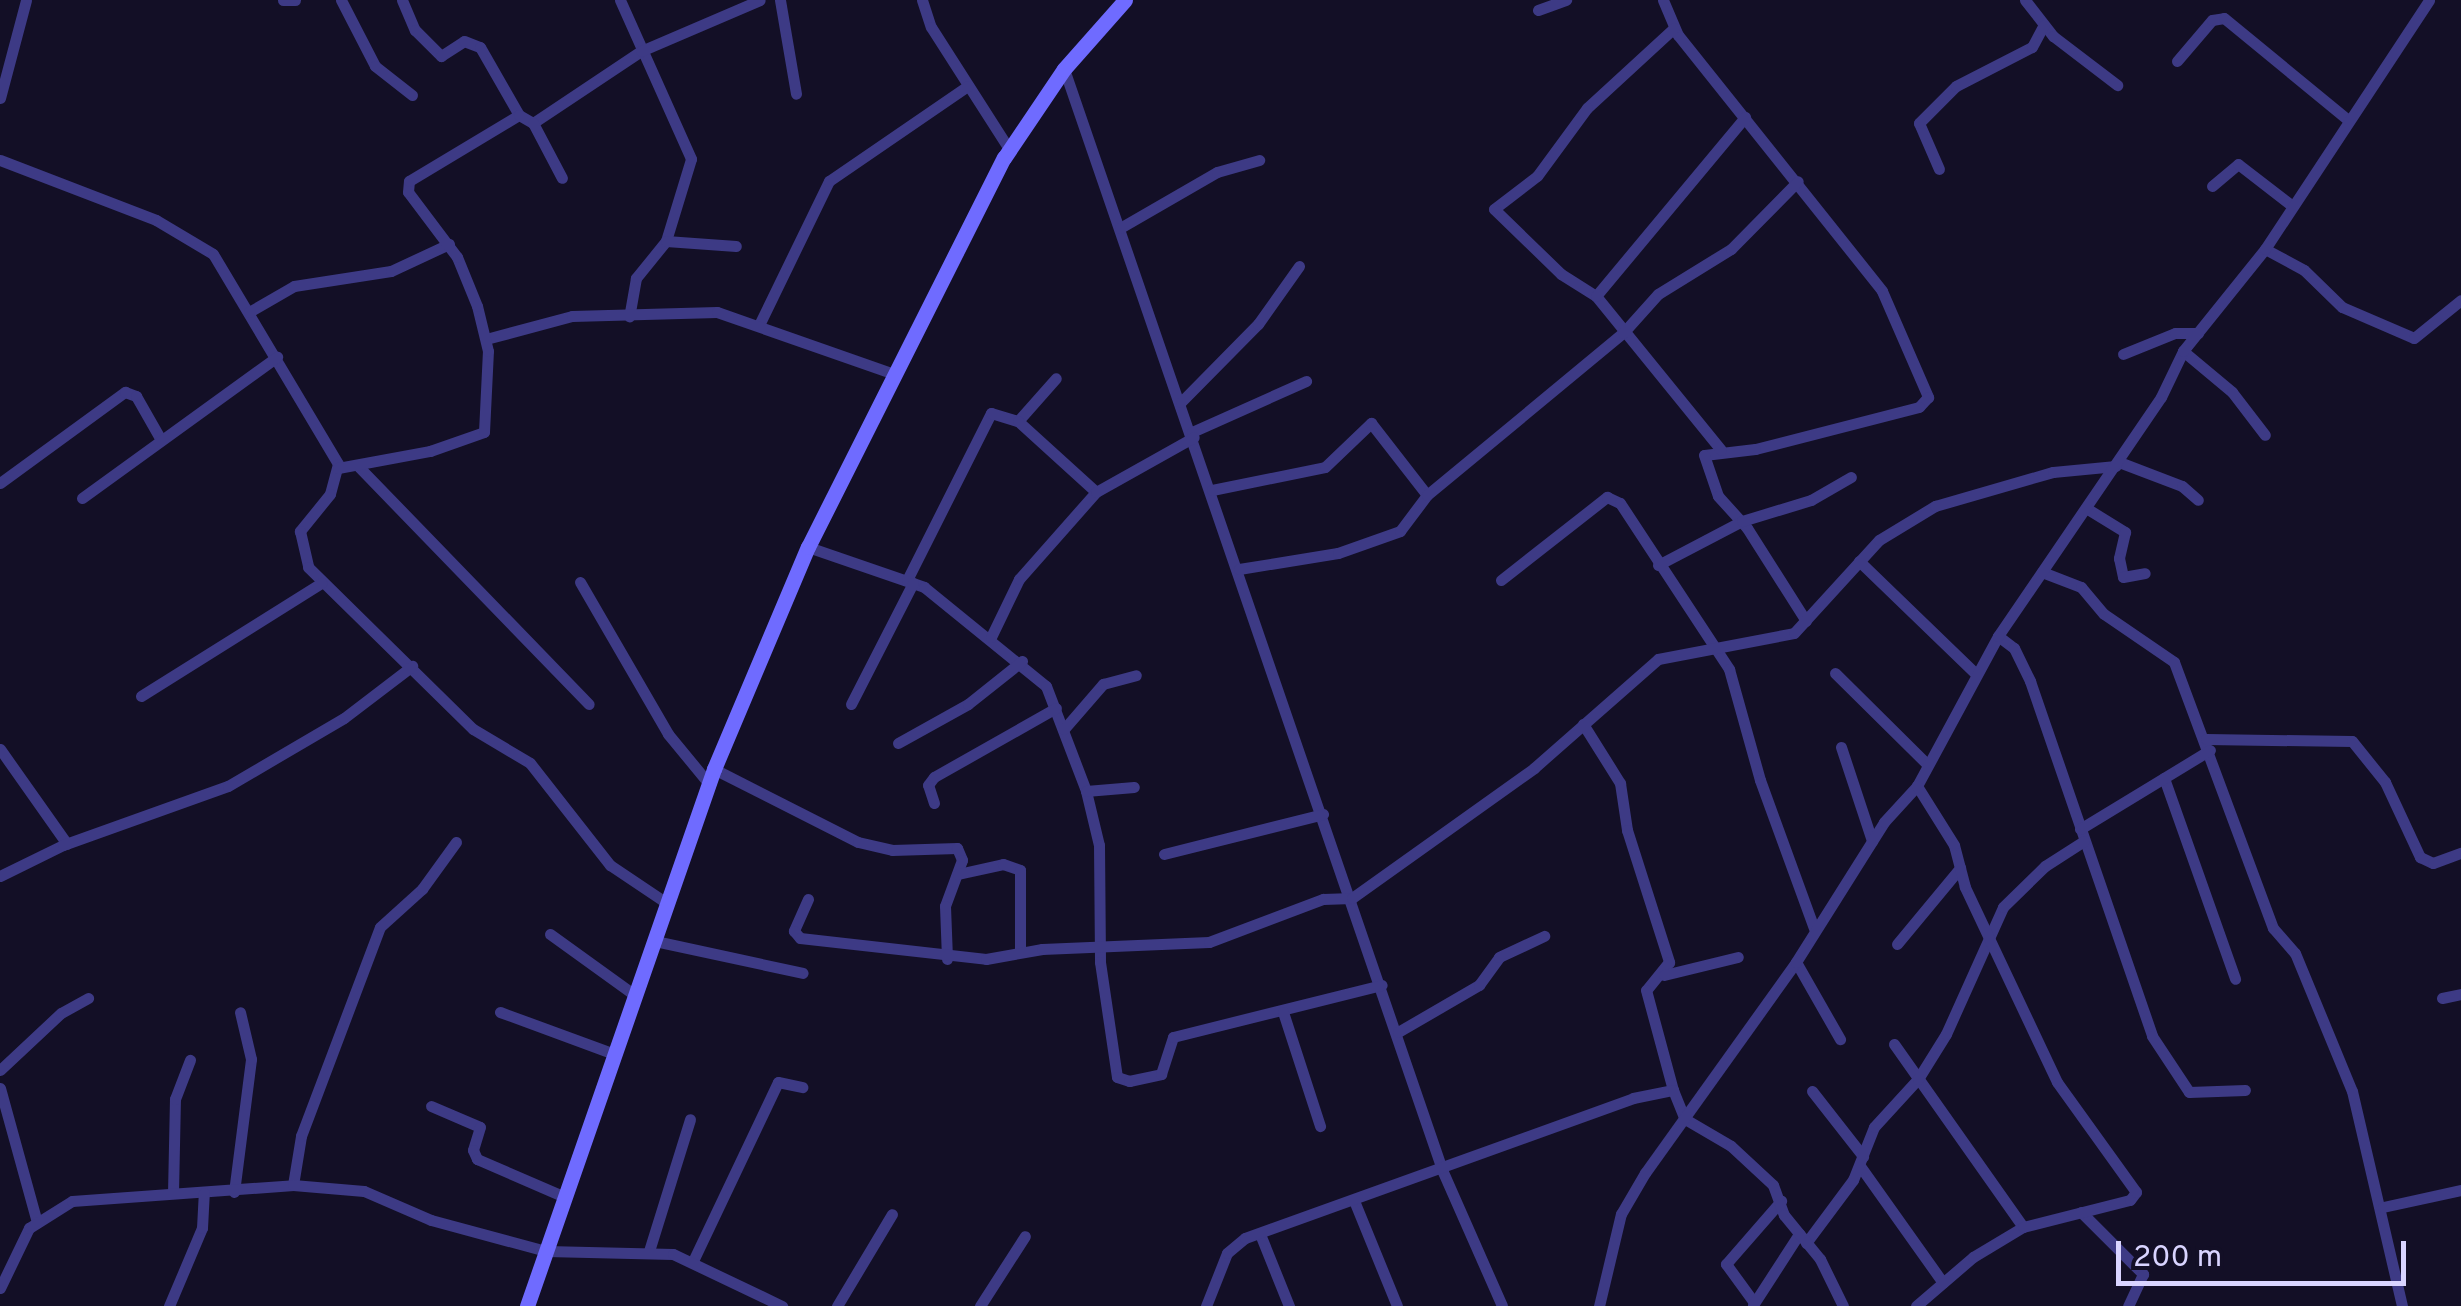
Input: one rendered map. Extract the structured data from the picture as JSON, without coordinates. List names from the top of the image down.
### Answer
{
  "scale_bar": "200 m"
}
